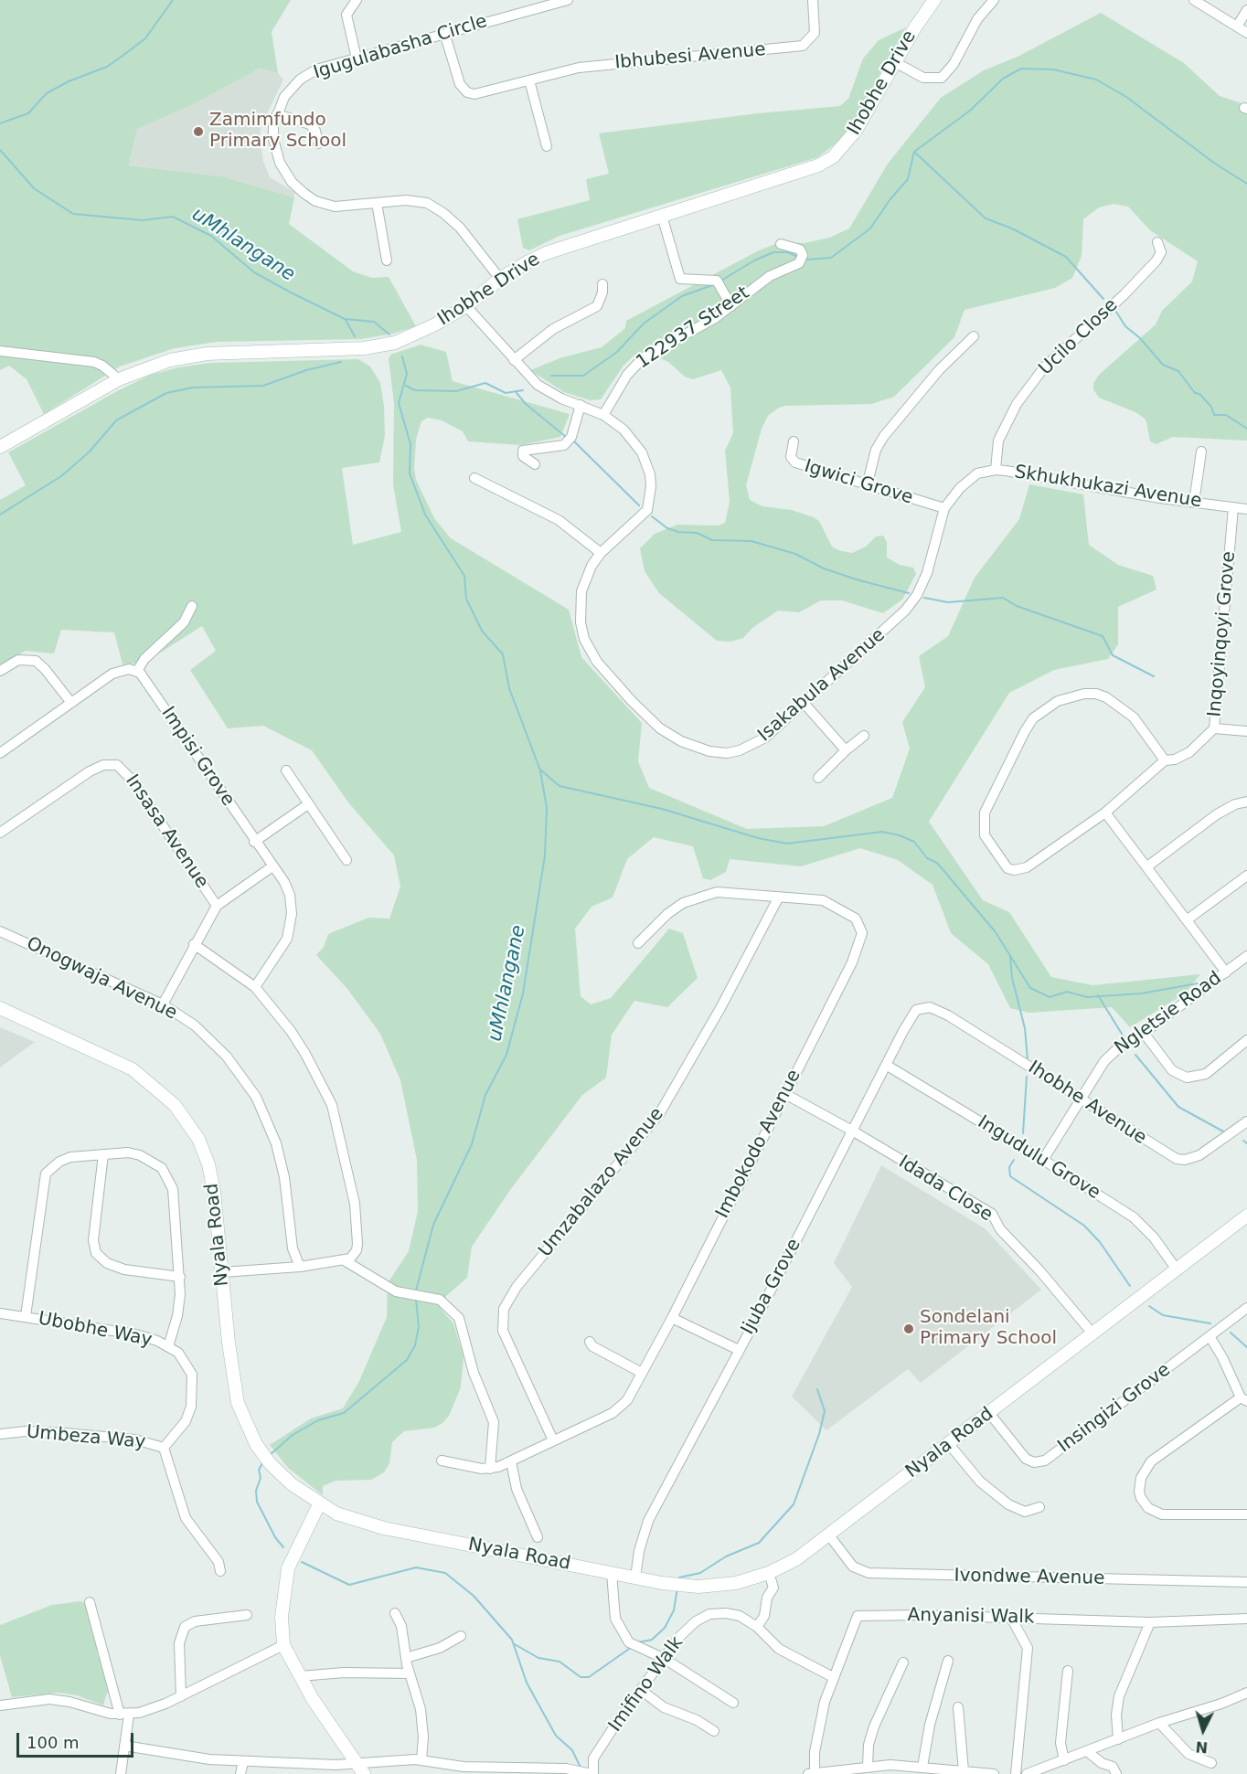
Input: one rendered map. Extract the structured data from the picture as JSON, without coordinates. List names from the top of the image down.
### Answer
{
  "streets": {
    "street": [
      "Igugulabasha Circle",
      "Ibhubesi Avenue",
      "Ihobhe Drive",
      "122937 Street",
      "Ucilo Close",
      "Igwici Grove",
      "Skhukhukazi Avenue",
      "Inqoyinqoyi Grove",
      "Isakabula Avenue",
      "Impisi Grove",
      "Insasa Avenue",
      "Onogwaja Avenue",
      "Ngletsie Road",
      "Ihobhe Avenue",
      "Imbokodo Avenue",
      "Ingudulu Grove",
      "Umzabalazo Avenue",
      "Idada Close",
      "Nyala Road",
      "Ijuba Grove",
      "Ubobhe Way",
      "Insingizi Grove",
      "Umbeza Way",
      "Ivondwe Avenue",
      "Anyanisi Walk",
      "Imifino Walk"
    ]
  },
  "crossings": [
    ["Igugulabasha Circle", "Ibhubesi Avenue"],
    ["Igugulabasha Circle", "Ihobhe Drive"],
    ["Ihobhe Drive", "Isakabula Avenue"],
    ["122937 Street", "Isakabula Avenue"],
    ["Ucilo Close", "Skhukhukazi Avenue"],
    ["Igwici Grove", "Isakabula Avenue"],
    ["Skhukhukazi Avenue", "Inqoyinqoyi Grove"],
    ["Skhukhukazi Avenue", "Isakabula Avenue"],
    ["Ngletsie Road", "Ihobhe Avenue"],
    ["Ngletsie Road", "Ingudulu Grove"],
    ["Ihobhe Avenue", "Ijuba Grove"],
    ["Imbokodo Avenue", "Umzabalazo Avenue"],
    ["Imbokodo Avenue", "Idada Close"],
    ["Ingudulu Grove", "Nyala Road"],
    ["Ingudulu Grove", "Ijuba Grove"],
    ["Idada Close", "Nyala Road"],
    ["Idada Close", "Ijuba Grove"],
    ["Nyala Road", "Ijuba Grove"],
    ["Nyala Road", "Insingizi Grove"],
    ["Nyala Road", "Ivondwe Avenue"],
    ["Ubobhe Way", "Umbeza Way"],
    ["Anyanisi Walk", "Imifino Walk"]
  ],
  "water": ["uMhlangane"],
  "places": ["Zamimfundo Primary School", "Sondelani Primary School"],
  "scale_bar": "100 m",
  "north": "bottom"
}
